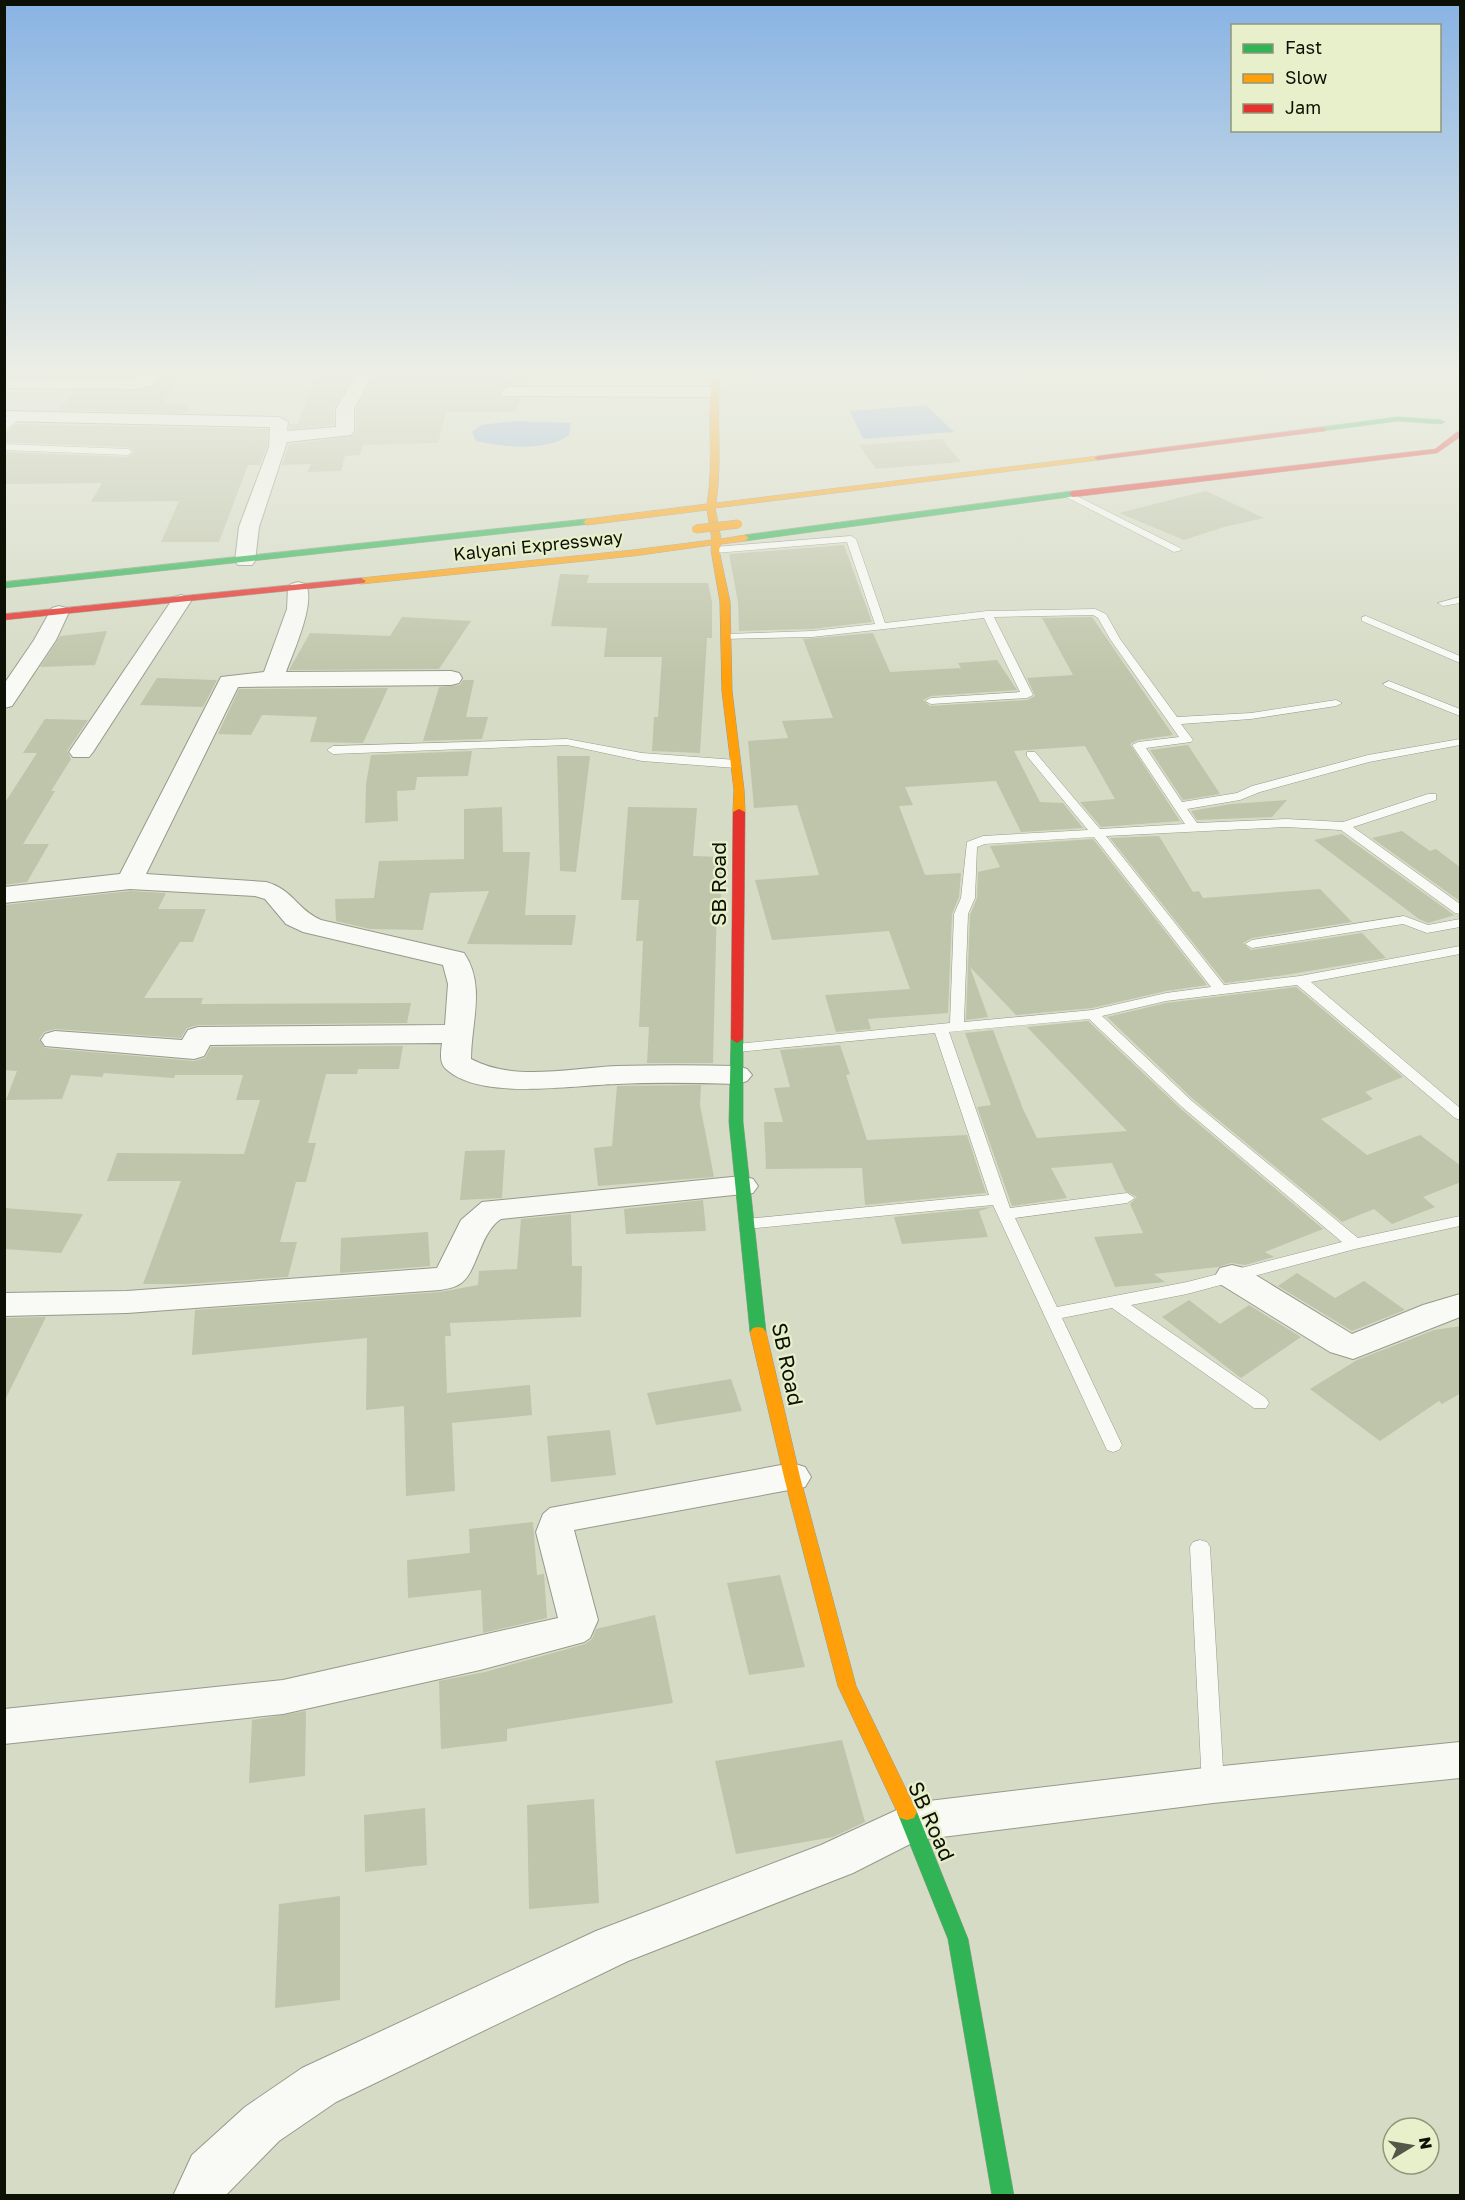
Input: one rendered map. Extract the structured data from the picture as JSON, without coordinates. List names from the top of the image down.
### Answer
{
  "streets": {
    "main road": ["Kalyani Expressway", "SB Road"]
  },
  "crossings": [
    ["Kalyani Expressway", "SB Road"]
  ],
  "legend": ["Fast", "Slow", "Jam"],
  "north": "right"
}
